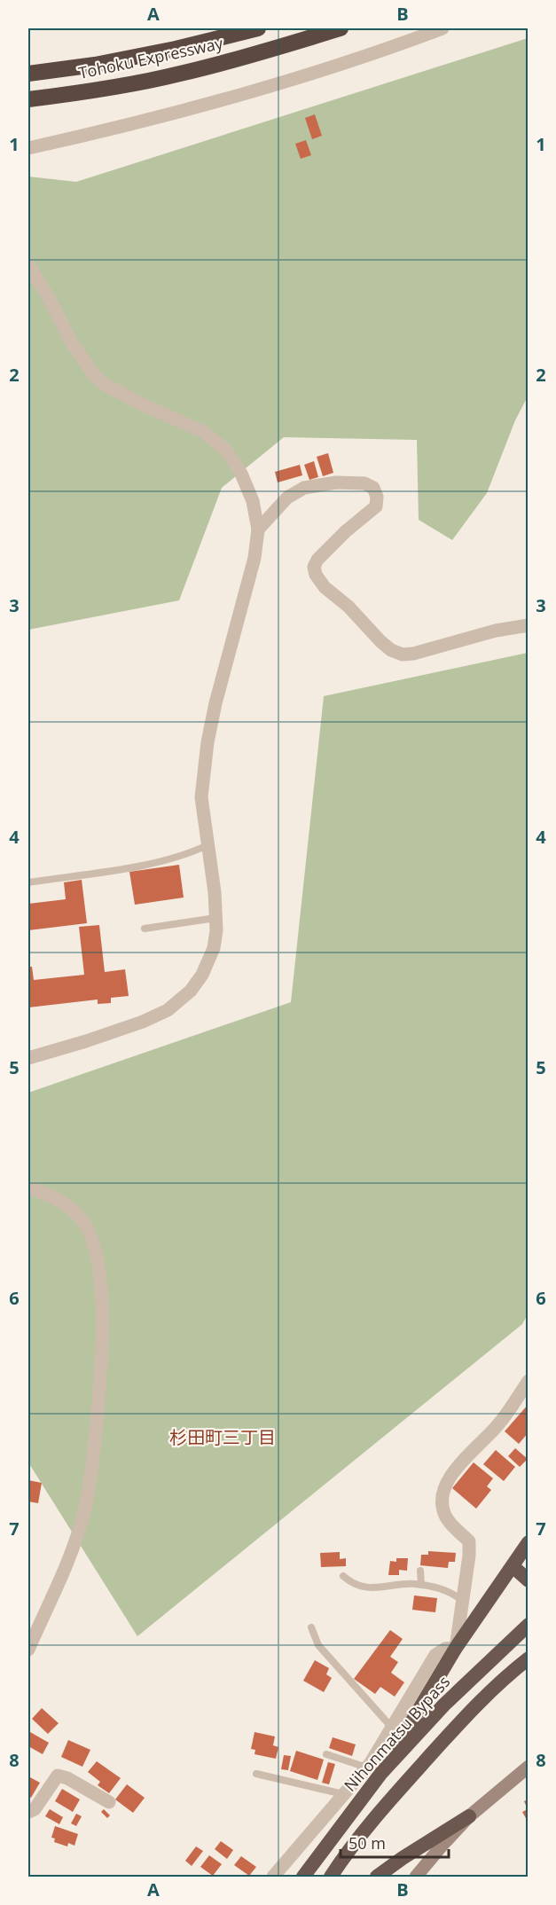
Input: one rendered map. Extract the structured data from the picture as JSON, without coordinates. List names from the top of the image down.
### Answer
{
  "streets": {
    "highway": ["Tohoku Expressway", "Nihonmatsu Bypass"]
  },
  "districts": ["杉田町三丁目"],
  "scale_bar": "50 m",
  "grid": {
    "columns": ["A", "B"],
    "rows": [
      "1",
      "2",
      "3",
      "4",
      "5",
      "6",
      "7",
      "8"
    ]
  }
}
